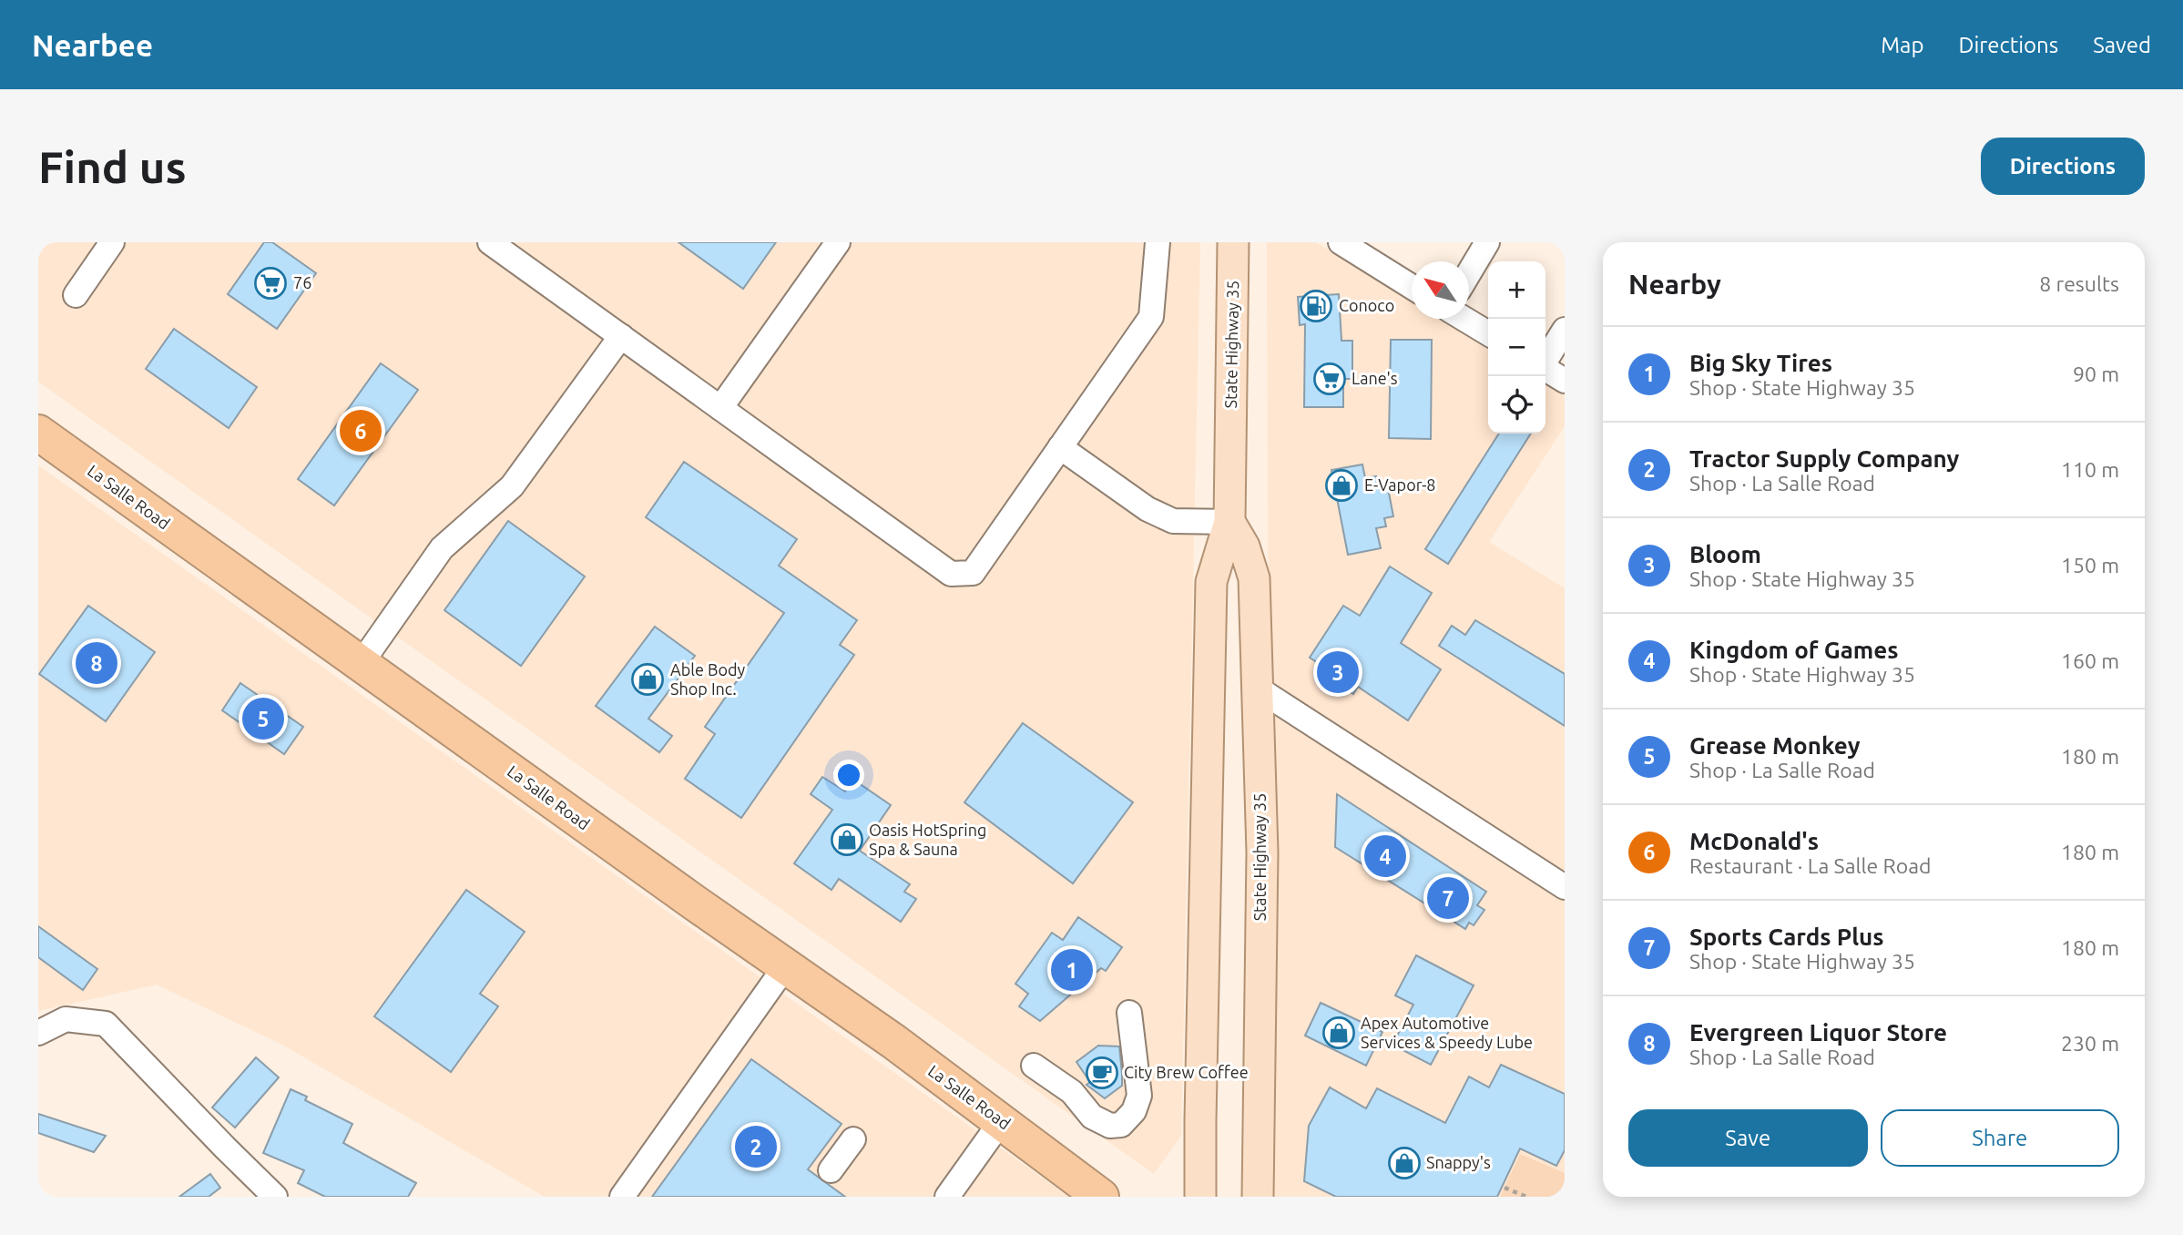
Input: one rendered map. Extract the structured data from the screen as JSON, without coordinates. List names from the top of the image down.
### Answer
{
  "streets": {
    "highway": ["La Salle Road"],
    "main road": ["State Highway 35"]
  },
  "places": {
    "supermarket": ["76", "Lane's"],
    "fuel station": ["Conoco"],
    "shop": [
      "E-Vapor-8",
      "Able Body Shop Inc.",
      "Oasis HotSpring Spa & Sauna",
      "Apex Automotive Services & Speedy Lube",
      "Snappy's"
    ],
    "cafe": ["City Brew Coffee"]
  },
  "north": "top left",
  "page": {
    "header": "Nearbee",
    "nav": ["Map", "Directions", "Saved"],
    "buttons": [
      "Directions",
      ["Save", "Share"]
    ],
    "title": "Find us",
    "heading": ["Nearby", "8 results"],
    "map_buttons": ["+", "−"],
    "list": [
      {
        "mark": "1",
        "name": "Big Sky Tires",
        "note": "Shop · State Highway 35",
        "value": "90 m"
      },
      {
        "mark": "2",
        "name": "Tractor Supply Company",
        "note": "Shop · La Salle Road",
        "value": "110 m"
      },
      {
        "mark": "3",
        "name": "Bloom",
        "note": "Shop · State Highway 35",
        "value": "150 m"
      },
      {
        "mark": "4",
        "name": "Kingdom of Games",
        "note": "Shop · State Highway 35",
        "value": "160 m"
      },
      {
        "mark": "5",
        "name": "Grease Monkey",
        "note": "Shop · La Salle Road",
        "value": "180 m"
      },
      {
        "mark": "6",
        "name": "McDonald's",
        "note": "Restaurant · La Salle Road",
        "value": "180 m"
      },
      {
        "mark": "7",
        "name": "Sports Cards Plus",
        "note": "Shop · State Highway 35",
        "value": "180 m"
      },
      {
        "mark": "8",
        "name": "Evergreen Liquor Store",
        "note": "Shop · La Salle Road",
        "value": "230 m"
      }
    ],
    "pins": [
      "6",
      "8",
      "3",
      "5",
      "4",
      "7",
      "1",
      "2"
    ]
  }
}
